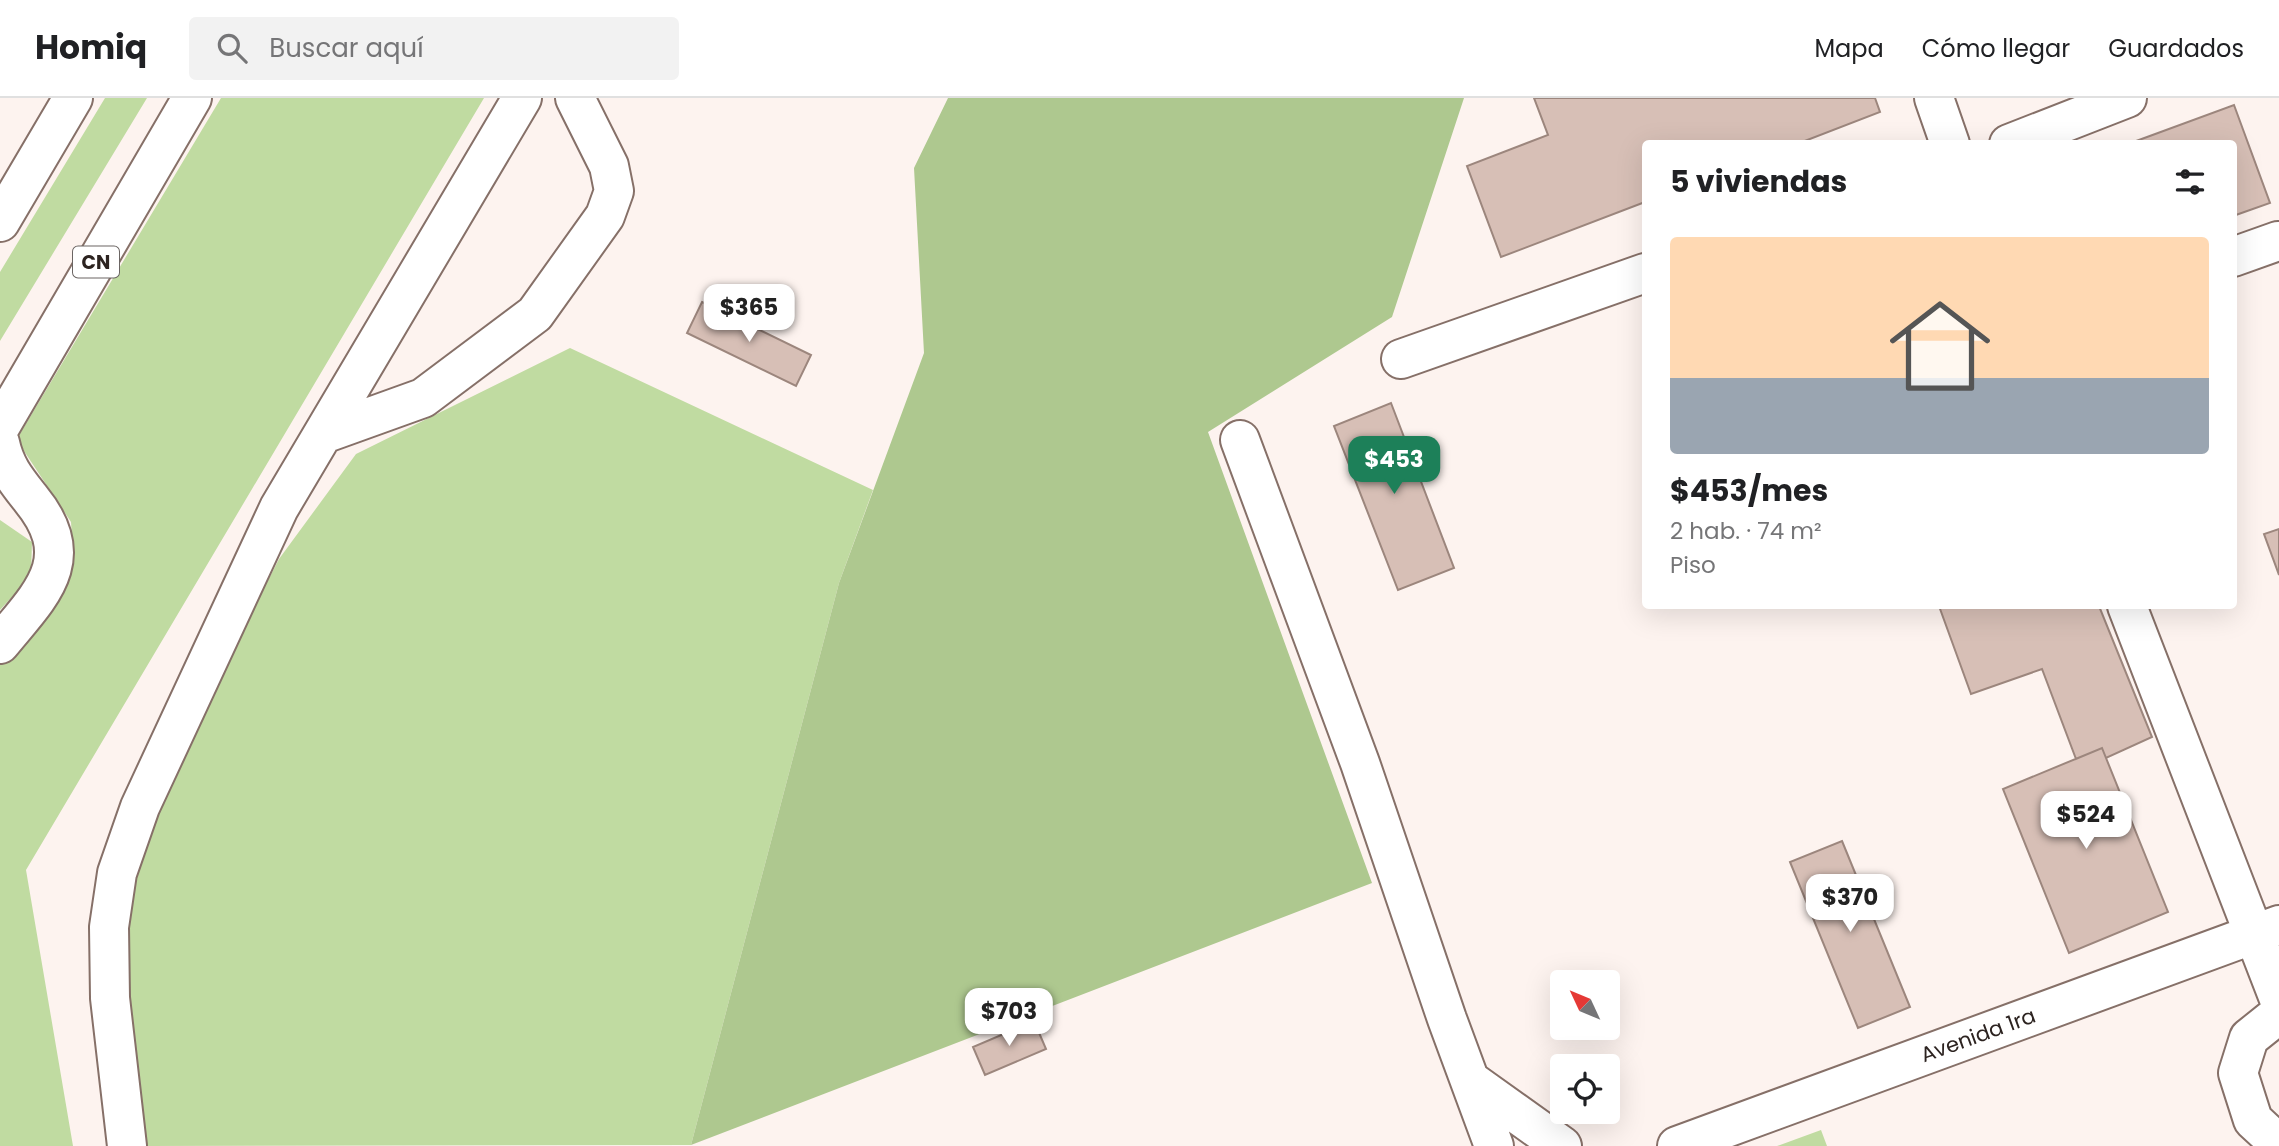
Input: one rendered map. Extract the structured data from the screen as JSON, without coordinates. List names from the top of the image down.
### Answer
{
  "streets": {
    "main road": ["CN", "Avenida 1ra"]
  },
  "north": "top left",
  "page": {
    "header": "Homiq",
    "search": "Buscar aquí",
    "nav": ["Mapa", "Cómo llegar", "Guardados"],
    "heading": "5 viviendas",
    "list": [
      {
        "name": "$453/mes",
        "note": "2 hab. · 74 m² · Piso"
      }
    ],
    "price": [
      "$365",
      "$453",
      "$524",
      "$370",
      "$703"
    ]
  }
}
